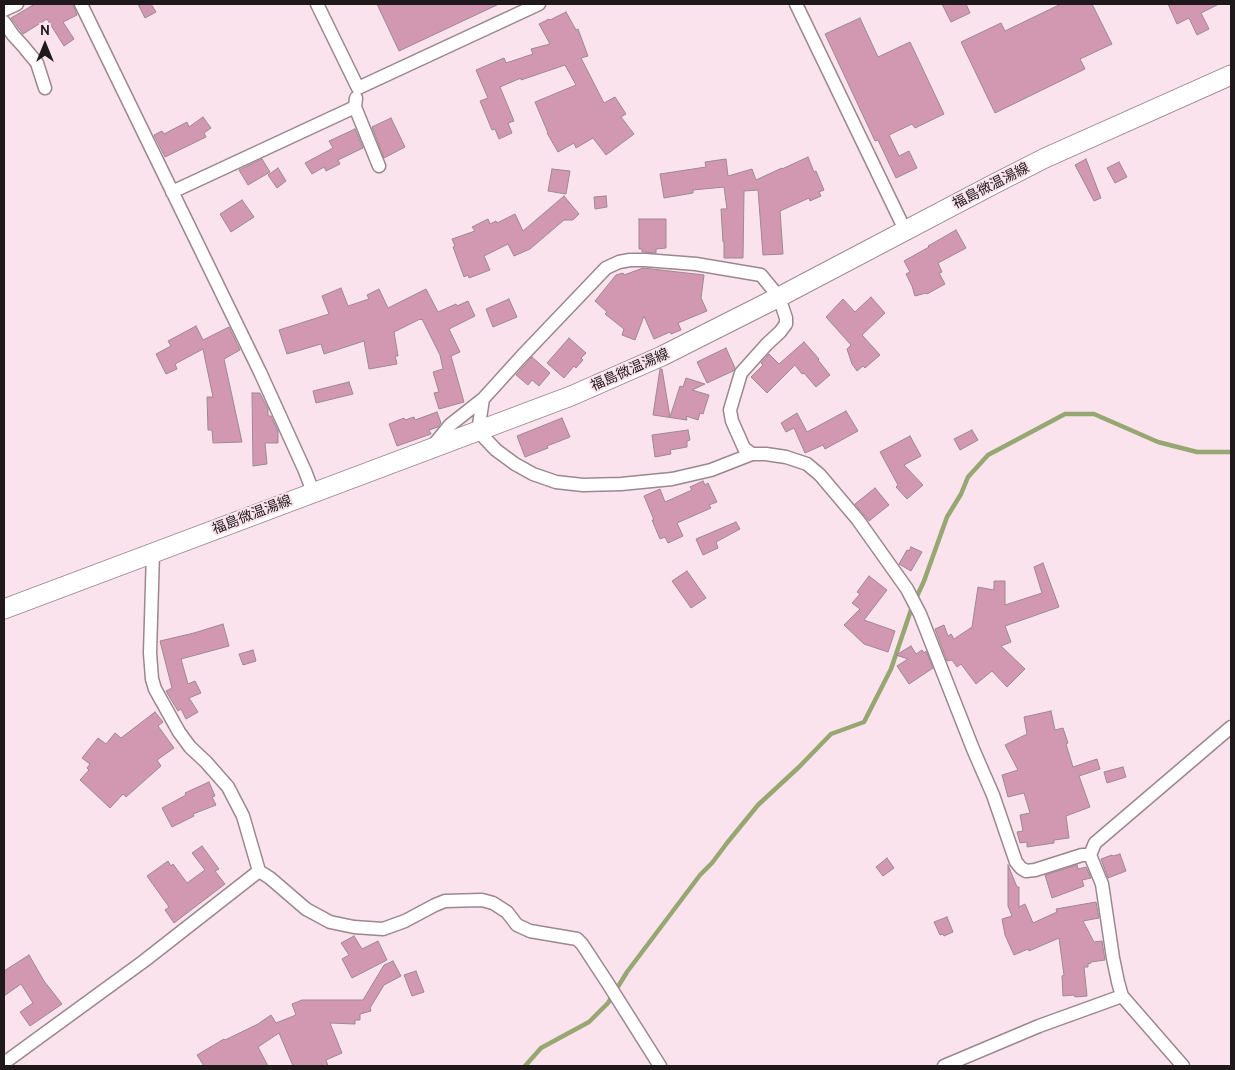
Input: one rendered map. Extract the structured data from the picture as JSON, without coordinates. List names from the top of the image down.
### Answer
{
  "streets": {
    "main road": ["福島微温湯線"]
  },
  "north": "top"
}
